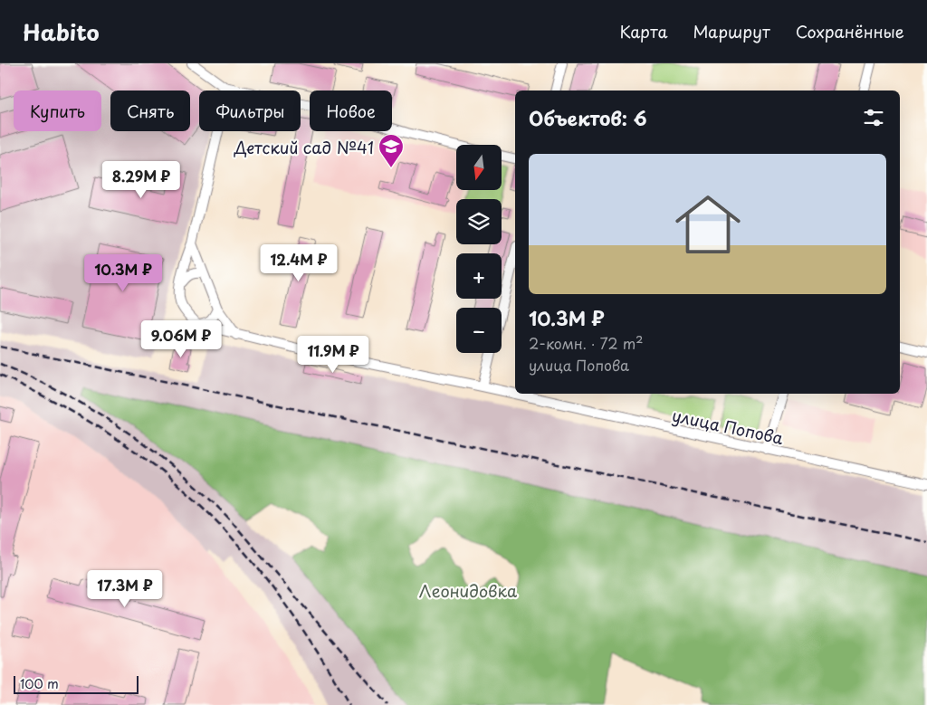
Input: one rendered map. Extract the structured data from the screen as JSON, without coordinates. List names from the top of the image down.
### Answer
{
  "streets": {
    "street": ["улица Попова"]
  },
  "parks": ["Леонидовка"],
  "places": {
    "school or university": ["Детский сад №41"]
  },
  "scale_bar": "100 m",
  "north": "bottom",
  "page": {
    "header": "Habito",
    "nav": ["Карта", "Маршрут", "Сохранённые"],
    "chip": [
      "Купить",
      "Снять",
      "Фильтры",
      "Новое"
    ],
    "heading": "Объектов: 6",
    "map_buttons": ["+", "−"],
    "list": [
      {
        "name": "10.3M ₽",
        "note": "2-комн. · 72 m² · улица Попова"
      }
    ],
    "price": [
      "8.29M ₽",
      "12.4M ₽",
      "10.3M ₽",
      "9.06M ₽",
      "11.9M ₽",
      "17.3M ₽"
    ],
    "scale": "100 m"
  }
}
